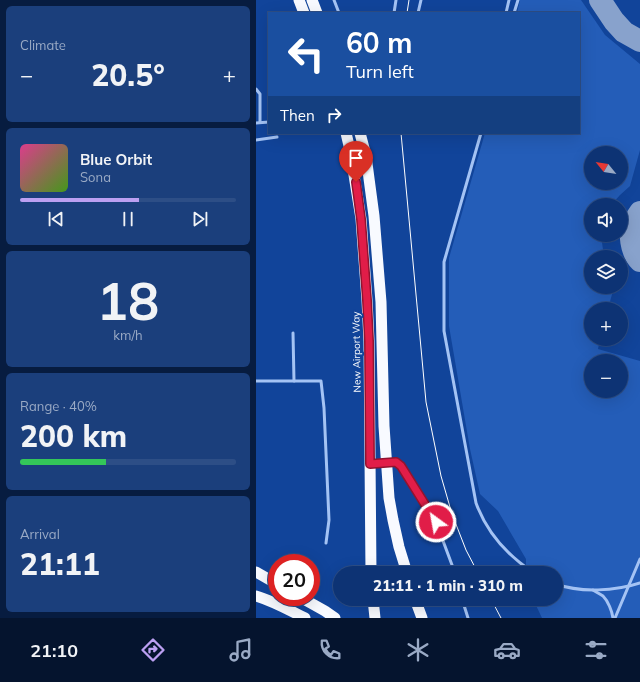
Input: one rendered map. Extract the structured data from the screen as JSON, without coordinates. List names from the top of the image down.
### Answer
{
  "streets": {
    "highway": ["New Airport Way"]
  },
  "north": "top left",
  "page": {
    "tile": [
      "Climate",
      ["18", "km/h"],
      ["Range · 40%", "200 km"],
      ["Arrival", "21:11"]
    ],
    "turn": ["60 m", "Turn left"],
    "heat": ["−", "20.5°", "+"],
    "then": "Then",
    "song": ["Blue Orbit", "Sona"],
    "map_buttons": ["+", "−"],
    "limit": "20",
    "trip": "21:11 · 1 min · 310 m",
    "tabs": "21:10"
  }
}
